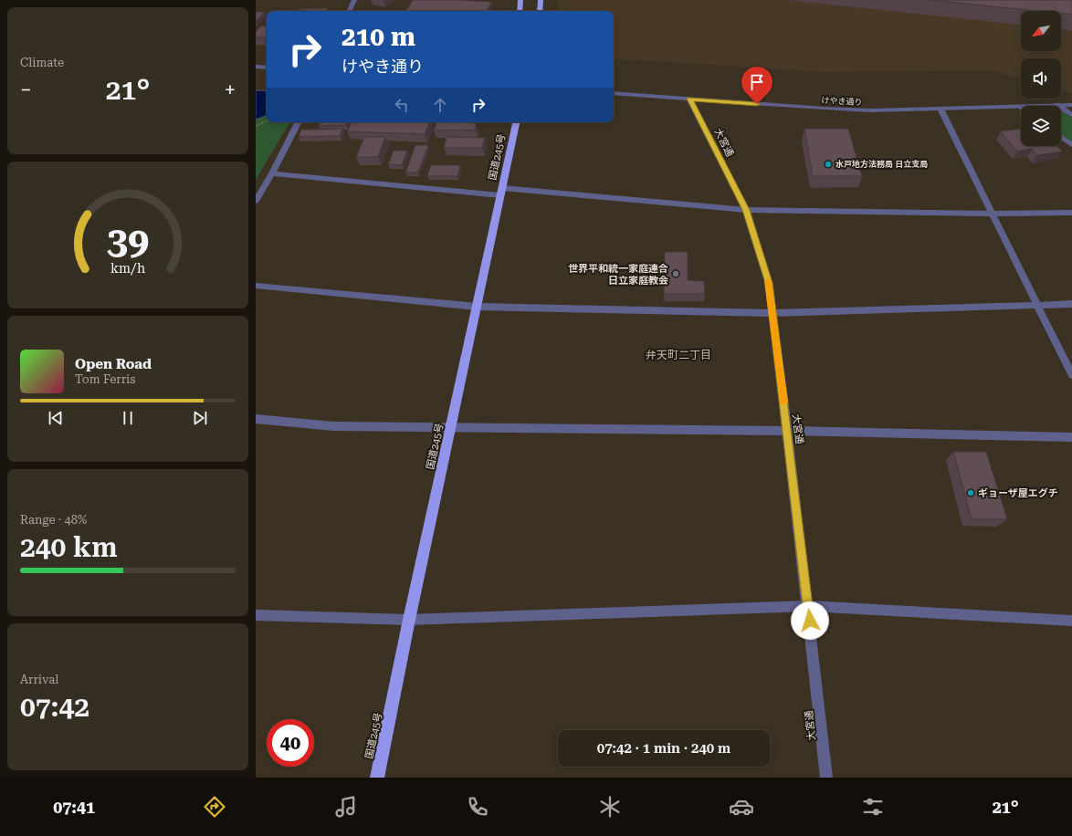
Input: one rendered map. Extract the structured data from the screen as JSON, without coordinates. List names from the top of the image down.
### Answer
{
  "streets": {
    "highway": ["国道245号"],
    "street": ["けやき通り", "大宮通"]
  },
  "crossings": [
    ["けやき通り", "大宮通"]
  ],
  "districts": ["弁天町二丁目"],
  "places": ["水戸地方法務局 日立支局", "世界平和統一家庭連合 日立家庭教会", "ギョーザ屋エグチ"],
  "north": "bottom left",
  "page": {
    "tile": [
      "Climate",
      ["Range · 48%", "240 km"],
      ["Arrival", "07:42"]
    ],
    "turn": ["210 m", "けやき通り"],
    "heat": ["−", "21°", "+"],
    "song": ["Open Road", "Tom Ferris"],
    "limit": "40",
    "trip": "07:42 · 1 min · 240 m",
    "tabs": ["07:41", "21°"],
    "gauge": ["39", "km/h"]
  }
}
